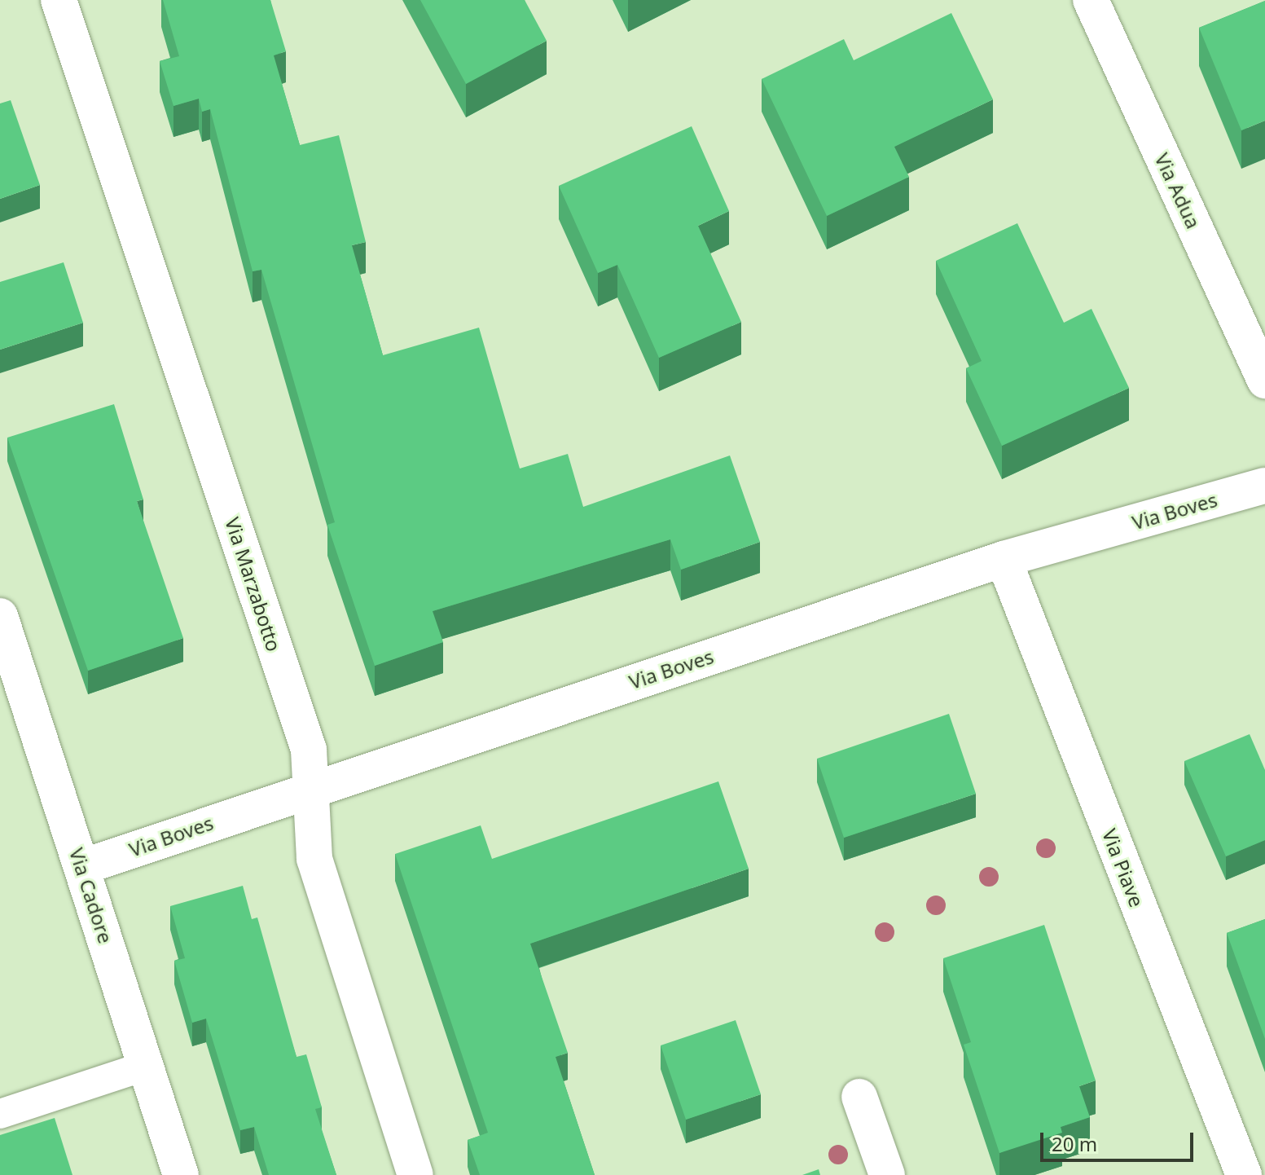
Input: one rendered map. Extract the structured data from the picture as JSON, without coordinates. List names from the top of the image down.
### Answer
{
  "streets": {
    "street": [
      "Via Adua",
      "Via Boves",
      "Via Marzabotto",
      "Via Piave",
      "Via Cadore"
    ]
  },
  "crossings": [
    ["Via Boves", "Via Marzabotto"],
    ["Via Boves", "Via Piave"],
    ["Via Boves", "Via Cadore"]
  ],
  "scale_bar": "20 m"
}
